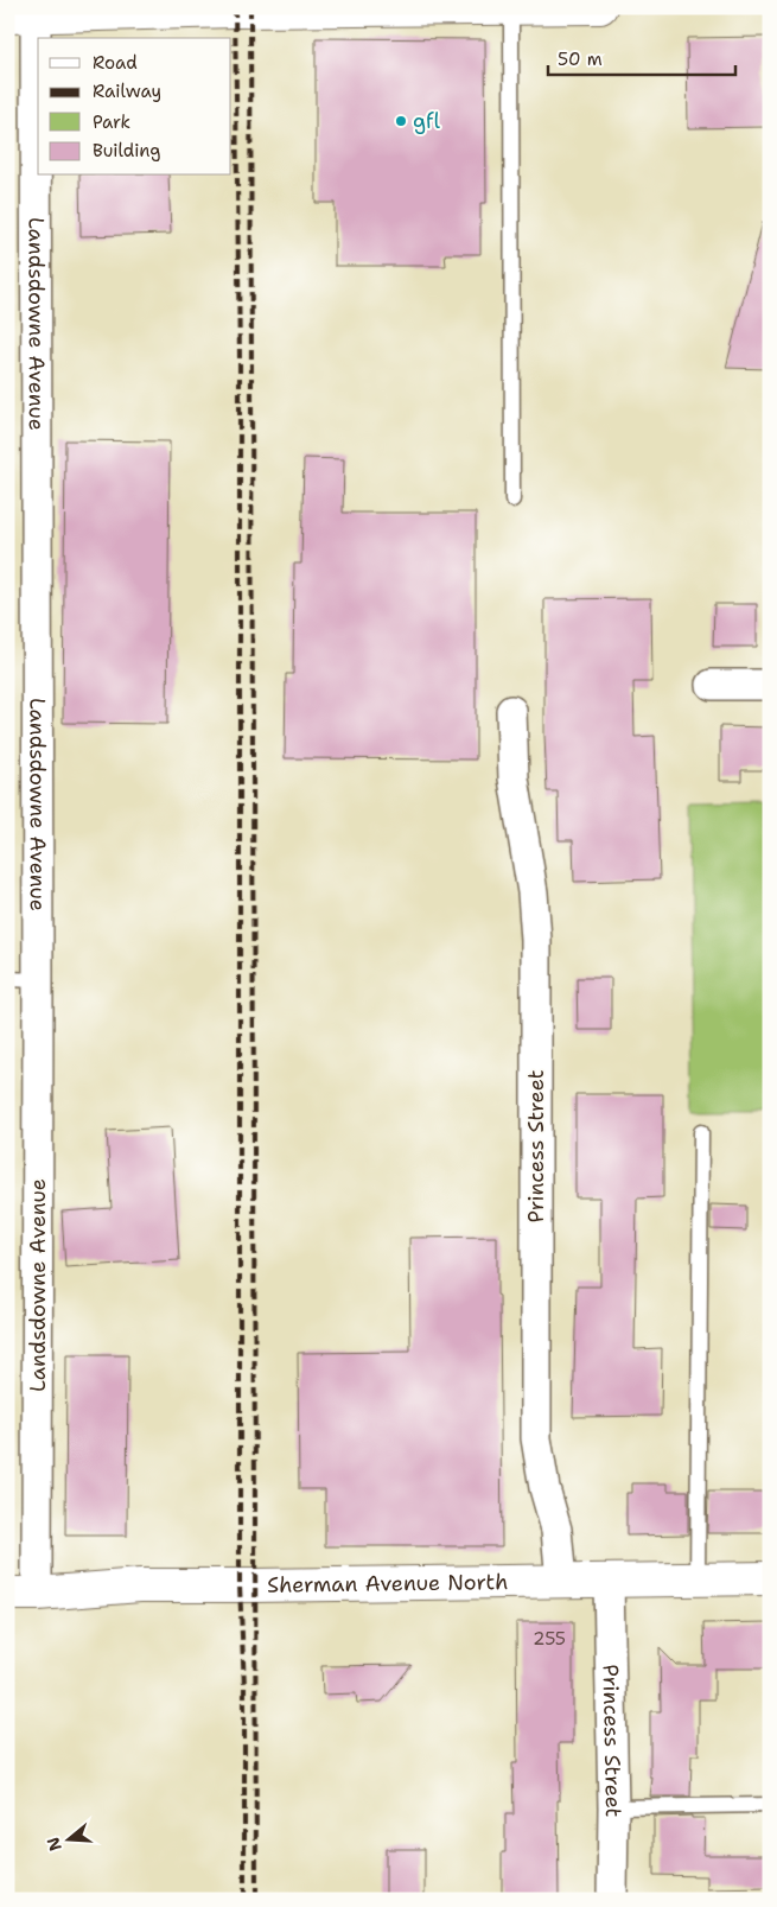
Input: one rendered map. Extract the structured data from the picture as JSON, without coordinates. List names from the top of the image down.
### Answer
{
  "streets": {
    "main road": ["Sherman Avenue North"],
    "street": ["Landsdowne Avenue", "Princess Street"]
  },
  "crossings": [
    ["Landsdowne Avenue", "Sherman Avenue North"],
    ["Princess Street", "Sherman Avenue North"]
  ],
  "places": ["gfl"],
  "house_numbers": ["255"],
  "legend": [
    "Road",
    "Railway",
    "Park",
    "Building"
  ],
  "scale_bar": "50 m",
  "north": "left"
}
